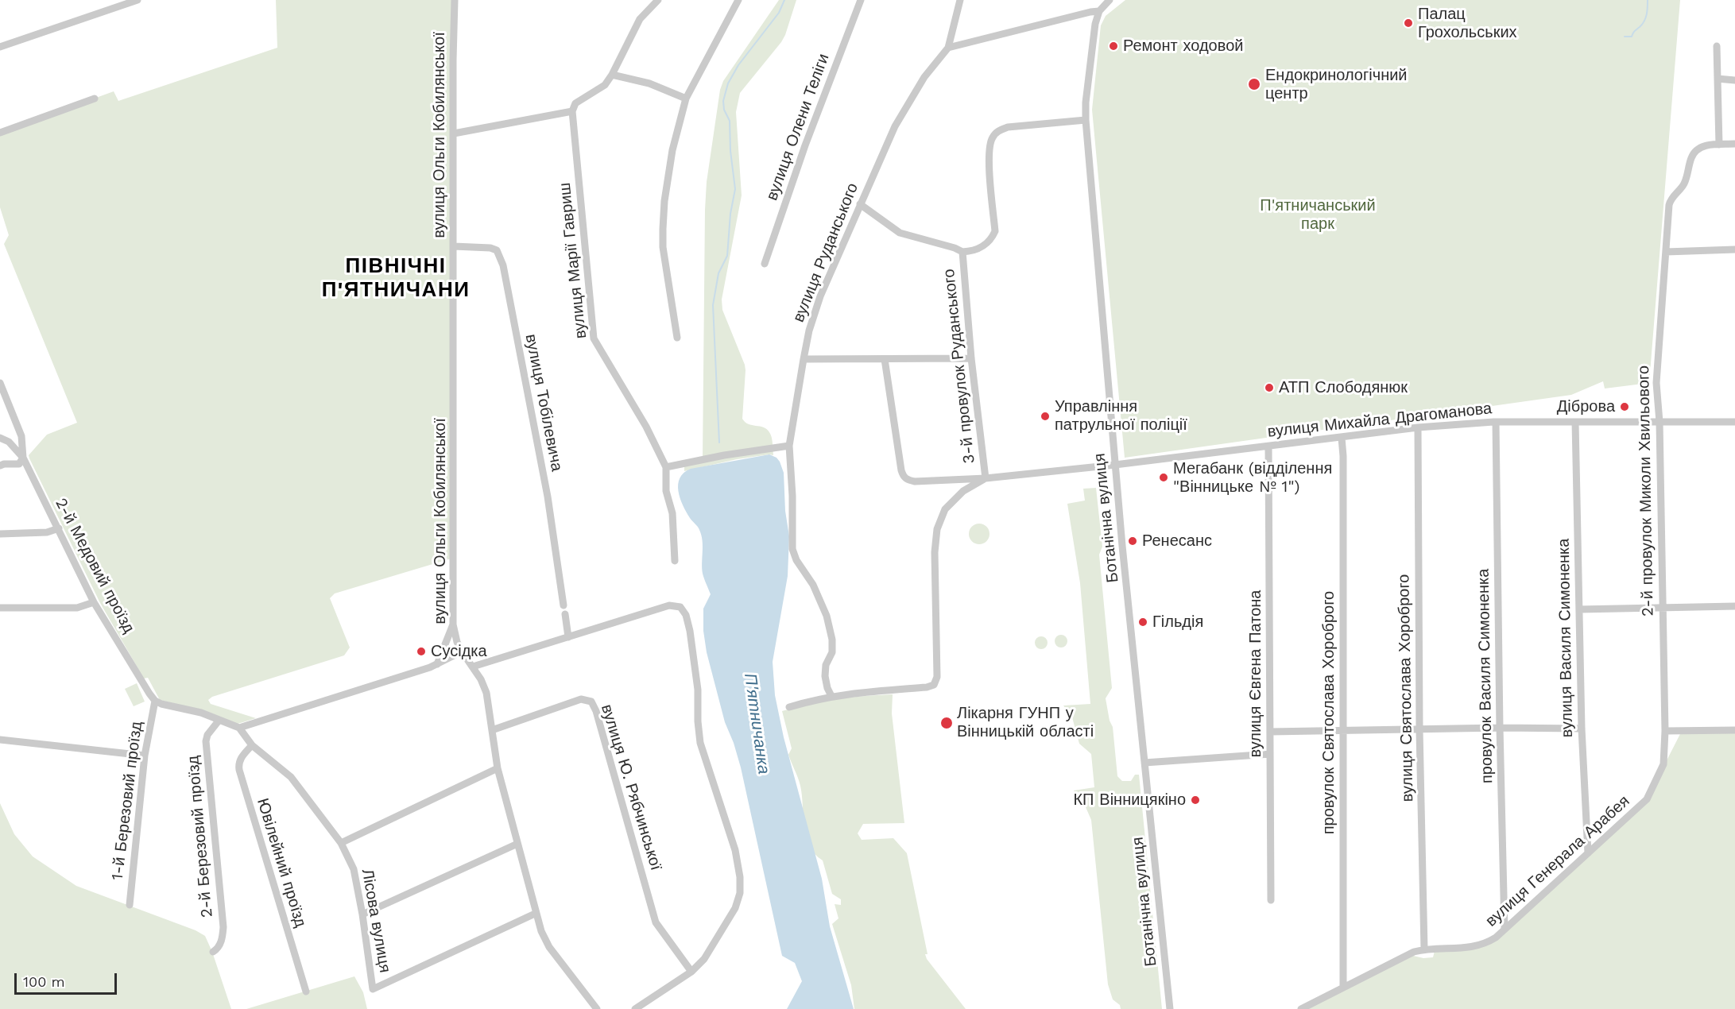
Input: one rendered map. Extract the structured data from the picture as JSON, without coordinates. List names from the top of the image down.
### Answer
{
  "streets": {
    "street": [
      "вулиця Олени Теліги",
      "вулиця Ольги Кобилянської",
      "вулиця Руданського",
      "вулиця Марії Гавриш",
      "3-й провулок Руданського",
      "вулиця Тобілевича",
      "вулиця Михайла Драгоманова",
      "2-й провулок Миколи Хвильового",
      "Ботанічна вулиця",
      "2-й Медовий проїзд",
      "вулиця Василя Симоненка",
      "вулиця Євгена Патона",
      "провулок Василя Симоненка",
      "вулиця Святослава Хороброго",
      "провулок Святослава Хороброго",
      "вулиця Ю. Рябчинської",
      "1-й Березовий проїзд",
      "2-й Березовий проїзд",
      "вулиця Генерала Арабея",
      "Ювілейний проїзд",
      "Лісова вулиця"
    ]
  },
  "crossings": [
    ["вулиця Ольги Кобилянської", "вулиця Тобілевича"],
    ["вулиця Ольги Кобилянської", "вулиця Ю. Рябчинської"],
    ["вулиця Ольги Кобилянської", "Лісова вулиця"],
    ["вулиця Руданського", "3-й провулок Руданського"],
    ["3-й провулок Руданського", "вулиця Михайла Драгоманова"],
    ["вулиця Михайла Драгоманова", "2-й провулок Миколи Хвильового"],
    ["вулиця Михайла Драгоманова", "Ботанічна вулиця"],
    ["вулиця Михайла Драгоманова", "вулиця Василя Симоненка"],
    ["вулиця Михайла Драгоманова", "вулиця Євгена Патона"],
    ["вулиця Михайла Драгоманова", "провулок Василя Симоненка"],
    ["вулиця Михайла Драгоманова", "вулиця Святослава Хороброго"],
    ["вулиця Михайла Драгоманова", "провулок Святослава Хороброго"],
    ["2-й провулок Миколи Хвильового", "вулиця Генерала Арабея"],
    ["2-й Медовий проїзд", "1-й Березовий проїзд"],
    ["вулиця Василя Симоненка", "вулиця Генерала Арабея"],
    ["провулок Василя Симоненка", "вулиця Генерала Арабея"],
    ["вулиця Святослава Хороброго", "вулиця Генерала Арабея"],
    ["провулок Святослава Хороброго", "вулиця Генерала Арабея"],
    ["Ювілейний проїзд", "Лісова вулиця"]
  ],
  "districts": ["ПІВНІЧНІ П'ЯТНИЧАНИ"],
  "water": ["П'ятничанка"],
  "parks": ["П'ятничанський парк"],
  "places": [
    "Палац Грохольських",
    "Ремонт ходовой",
    "Ендокринологічний центр",
    "АТП Слободянюк",
    "Діброва",
    "Управління патрульної поліції",
    "Мегабанк (відділення \"Вінницьке № 1\")",
    "Ренесанс",
    "Гільдія",
    "Сусідка",
    "Лікарня ГУНП у Вінницькій області",
    "КП Вінницякіно"
  ],
  "scale_bar": "100 m"
}
